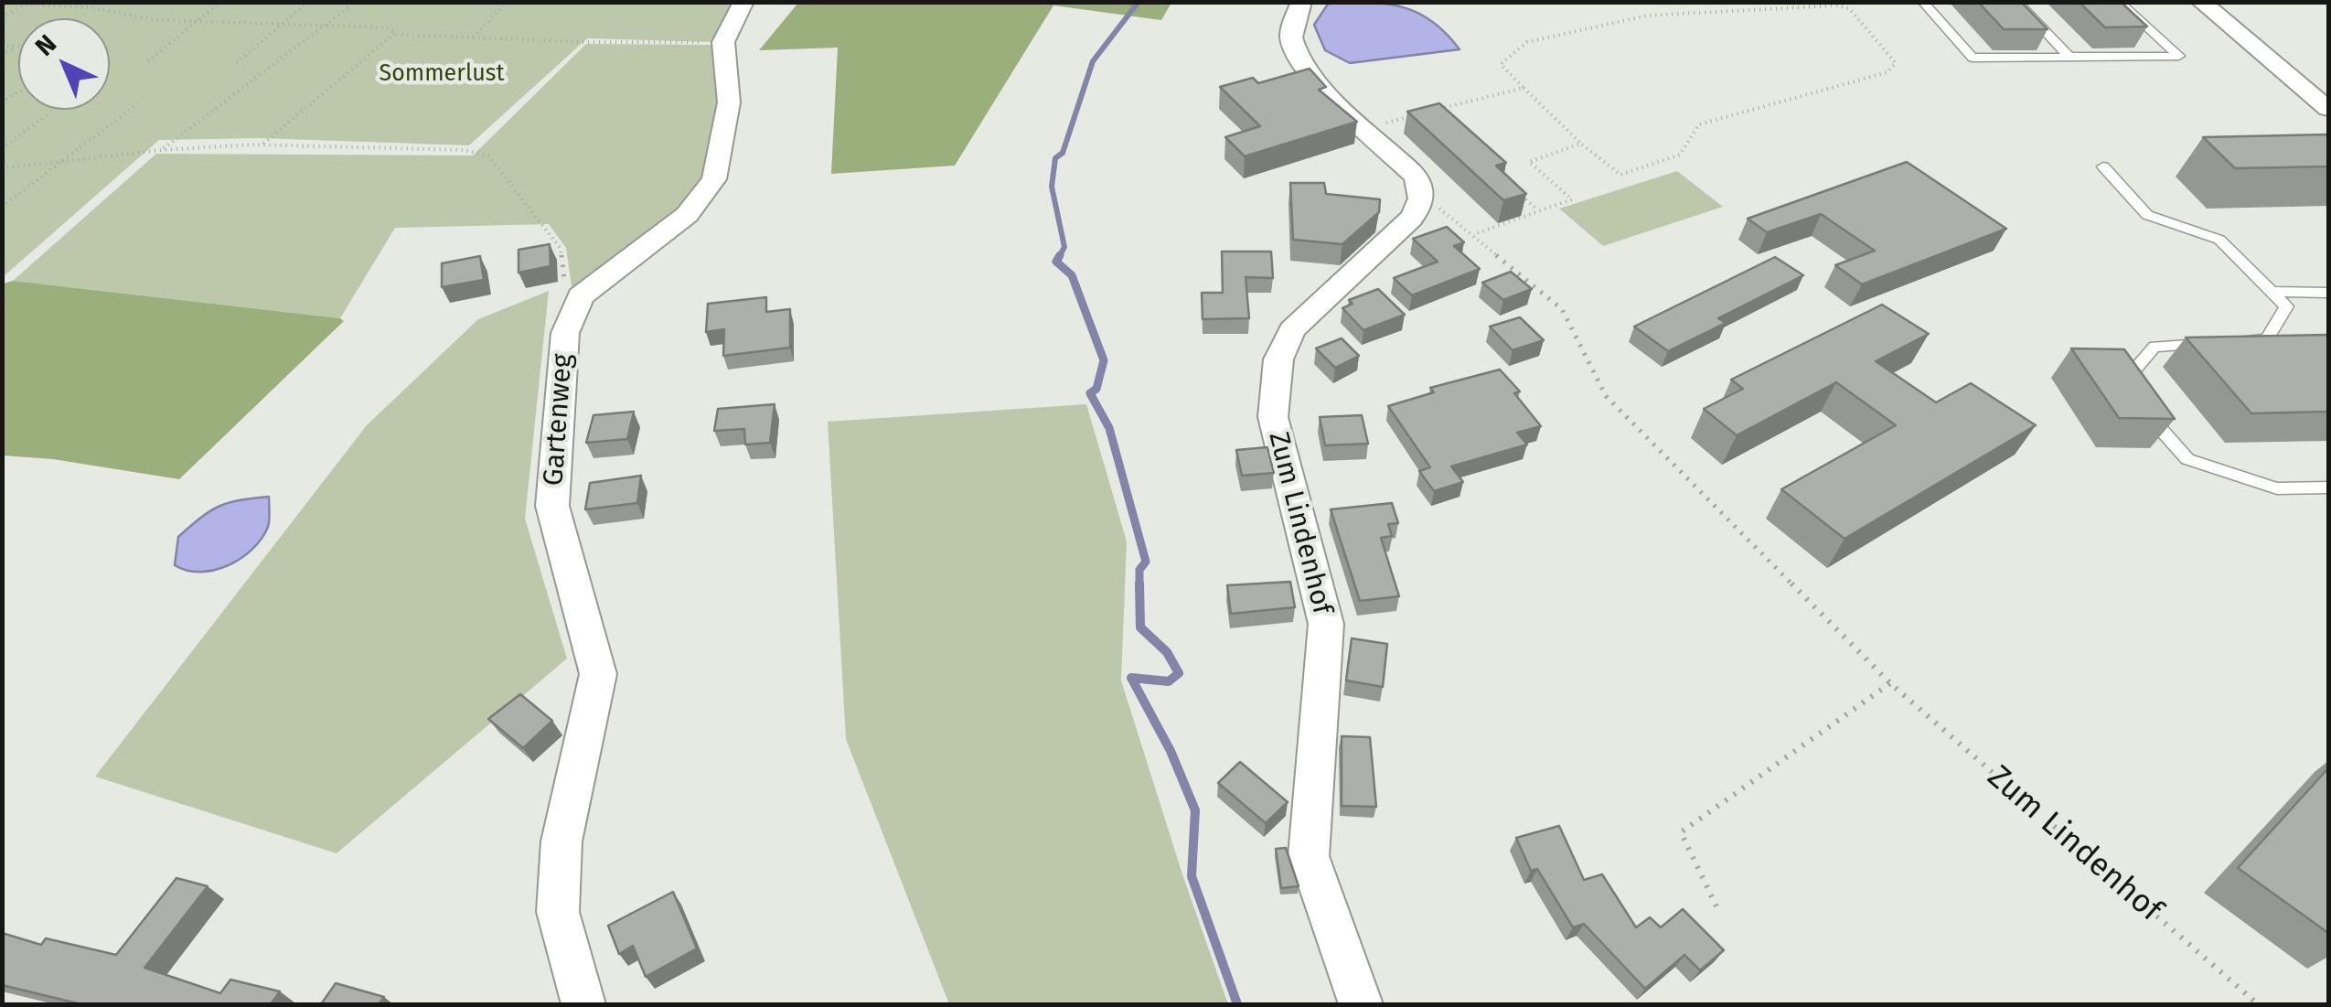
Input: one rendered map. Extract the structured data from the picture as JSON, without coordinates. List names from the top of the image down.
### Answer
{
  "streets": {
    "street": ["Gartenweg", "Zum Lindenhof"]
  },
  "parks": ["Sommerlust"],
  "north": "top left"
}
